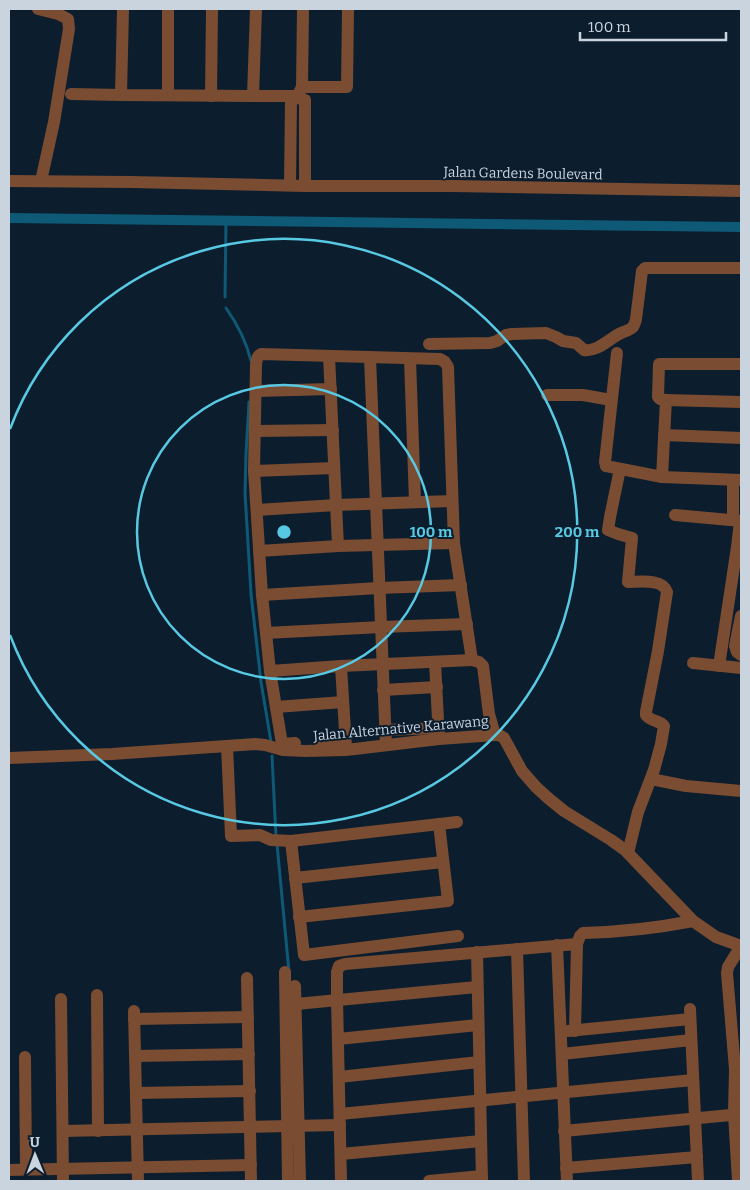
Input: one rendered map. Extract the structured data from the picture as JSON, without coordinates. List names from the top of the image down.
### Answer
{
  "streets": {
    "street": ["Jalan Gardens Boulevard", "Jalan Alternative Karawang"]
  },
  "scale_bar": "100 m",
  "north": "top",
  "rings": ["100 m", "200 m"]
}
